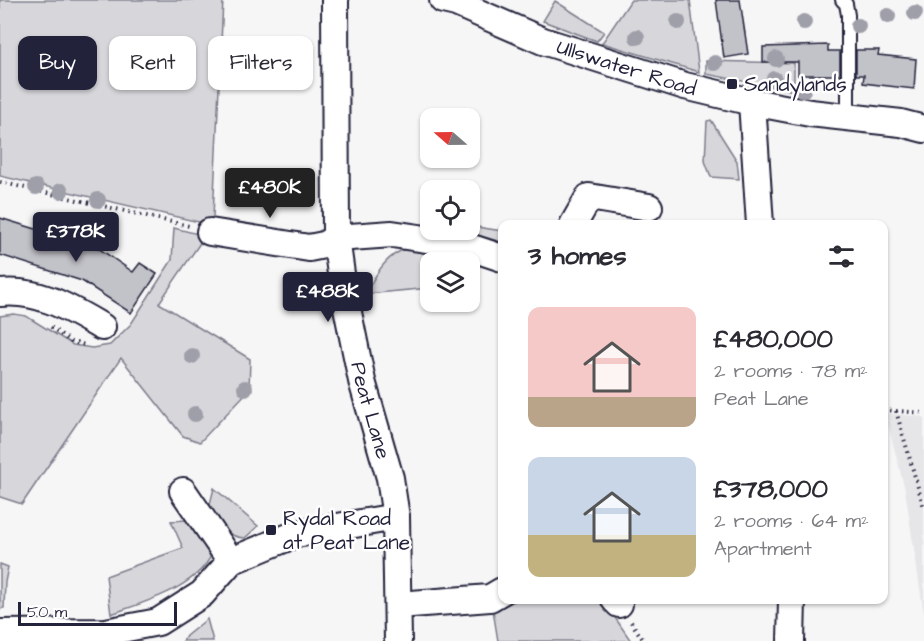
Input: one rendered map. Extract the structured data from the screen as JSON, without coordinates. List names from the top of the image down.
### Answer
{
  "streets": {
    "street": ["Ullswater Road", "Peat Lane"]
  },
  "places": {
    "transit": ["Sandylands", "Rydal Road at Peat Lane"]
  },
  "scale_bar": "50 m",
  "north": "left",
  "page": {
    "chip": ["Buy", "Rent", "Filters"],
    "price": ["£480K", "£378K", "£488K"],
    "heading": "3 homes",
    "list": [
      {
        "name": "£480,000",
        "note": "2 rooms · 78 m² · Peat Lane"
      },
      {
        "name": "£378,000",
        "note": "2 rooms · 64 m² · Apartment"
      }
    ],
    "scale": "50 m"
  }
}
